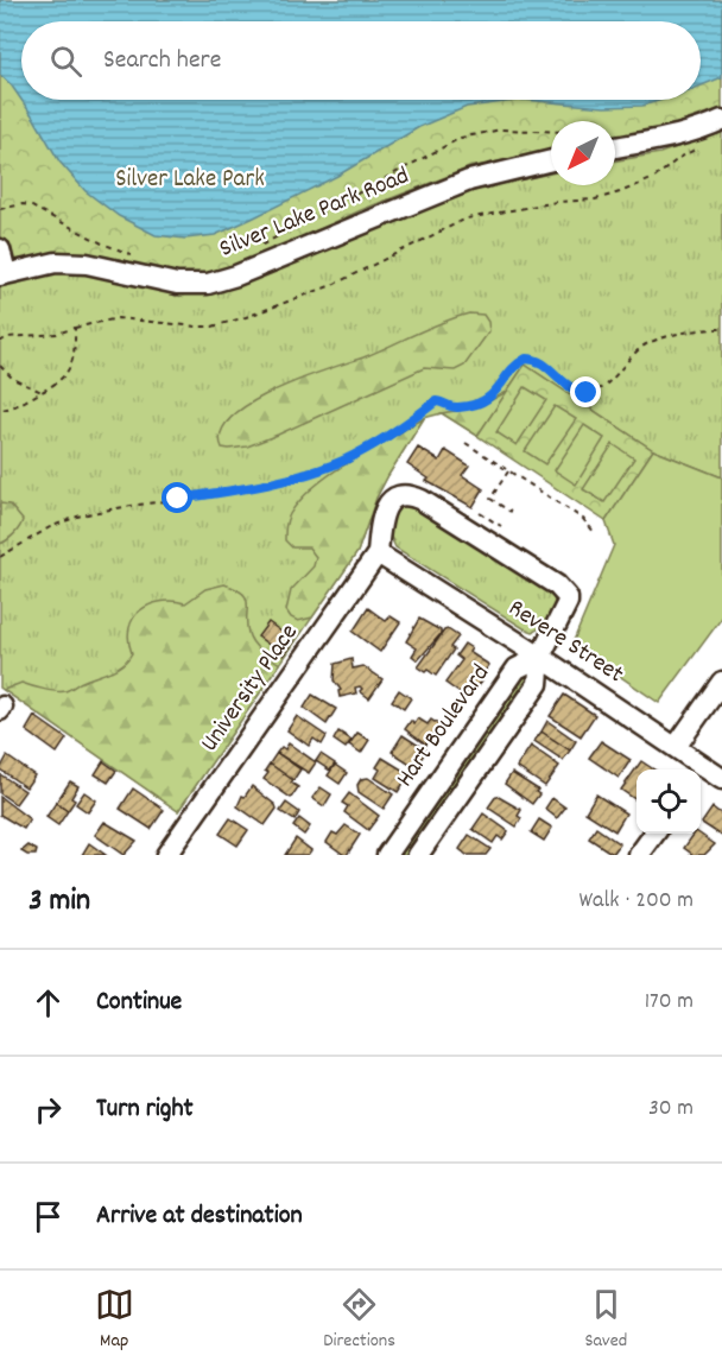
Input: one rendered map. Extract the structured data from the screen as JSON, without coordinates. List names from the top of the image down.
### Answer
{
  "streets": {
    "street": [
      "Silver Lake Park Road",
      "Revere Street",
      "University Place",
      "Hart Boulevard"
    ]
  },
  "crossings": [
    ["Revere Street", "University Place"],
    ["Revere Street", "Hart Boulevard"]
  ],
  "parks": ["Silver Lake Park"],
  "north": "bottom left",
  "page": {
    "search": "Search here",
    "heading": ["3 min", "Walk · 200 m"],
    "list": [
      ["Continue", "170 m"],
      ["Turn right", "30 m"],
      "Arrive at destination"
    ],
    "nav": ["Map", "Directions", "Saved"]
  }
}
